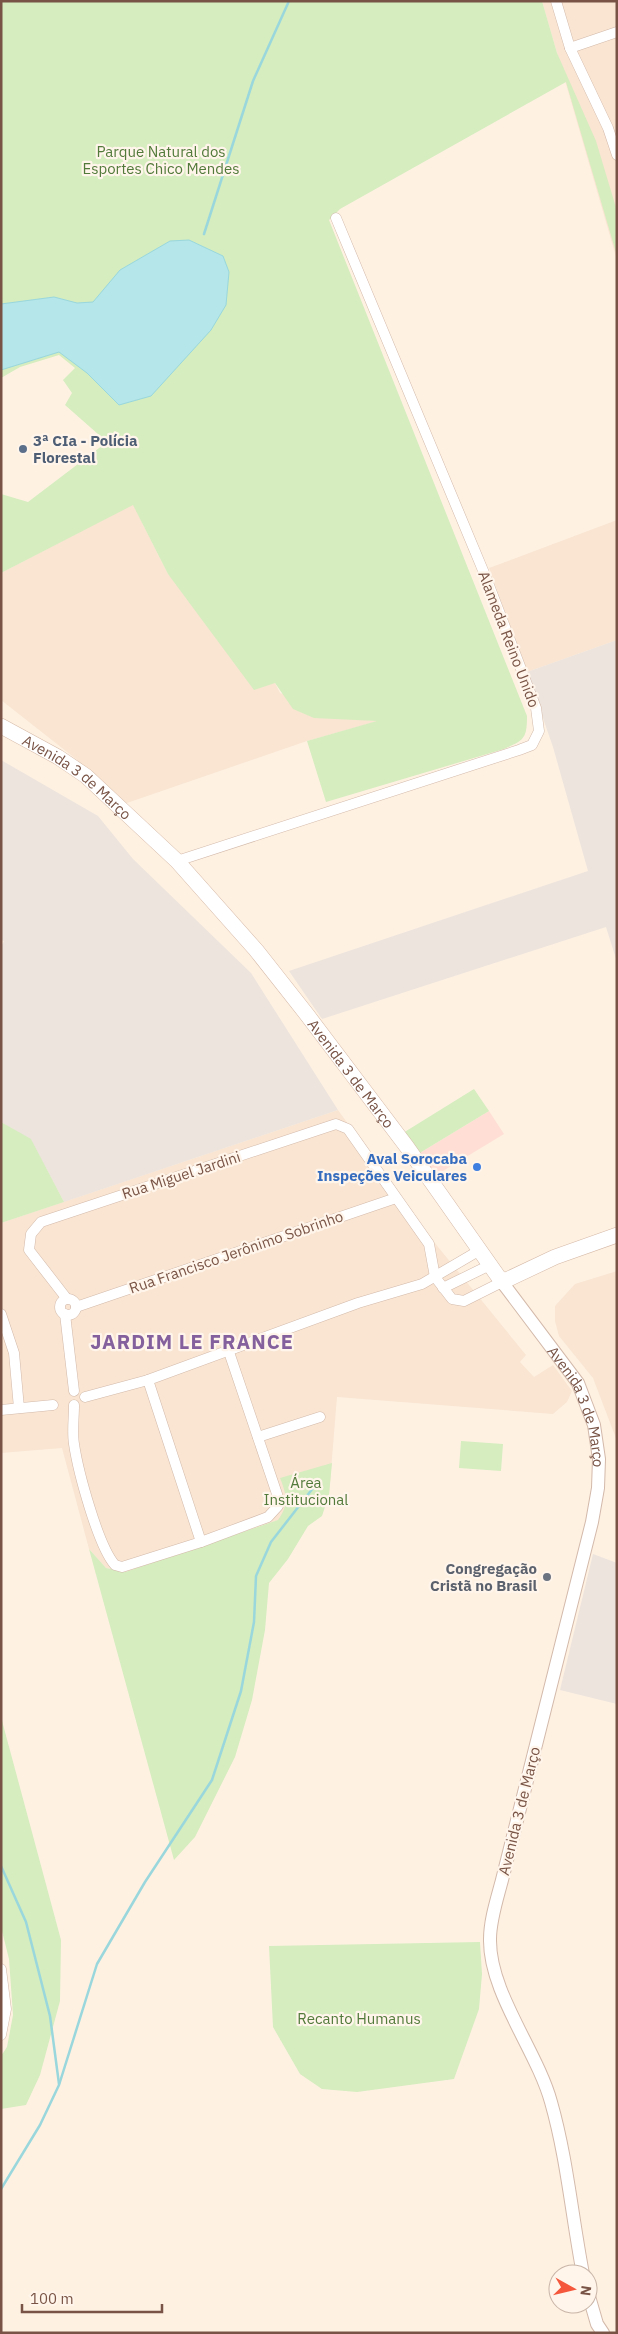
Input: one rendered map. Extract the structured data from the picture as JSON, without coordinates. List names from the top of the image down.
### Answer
{
  "streets": {
    "main road": ["Avenida 3 de Março"],
    "street": ["Alameda Reino Unido", "Rua Miguel Jardini", "Rua Francisco Jerônimo Sobrinho"]
  },
  "crossings": [
    ["Alameda Reino Unido", "Avenida 3 de Março"],
    ["Rua Miguel Jardini", "Rua Francisco Jerônimo Sobrinho"]
  ],
  "districts": ["JARDIM LE FRANCE"],
  "parks": ["Parque Natural dos Esportes Chico Mendes", "Área Institucional", "Recanto Humanus"],
  "places": ["3ª CIa - Polícia Florestal", "Aval Sorocaba Inspeções Veiculares", "Congregação Cristã no Brasil"],
  "scale_bar": "100 m",
  "north": "right"
}
